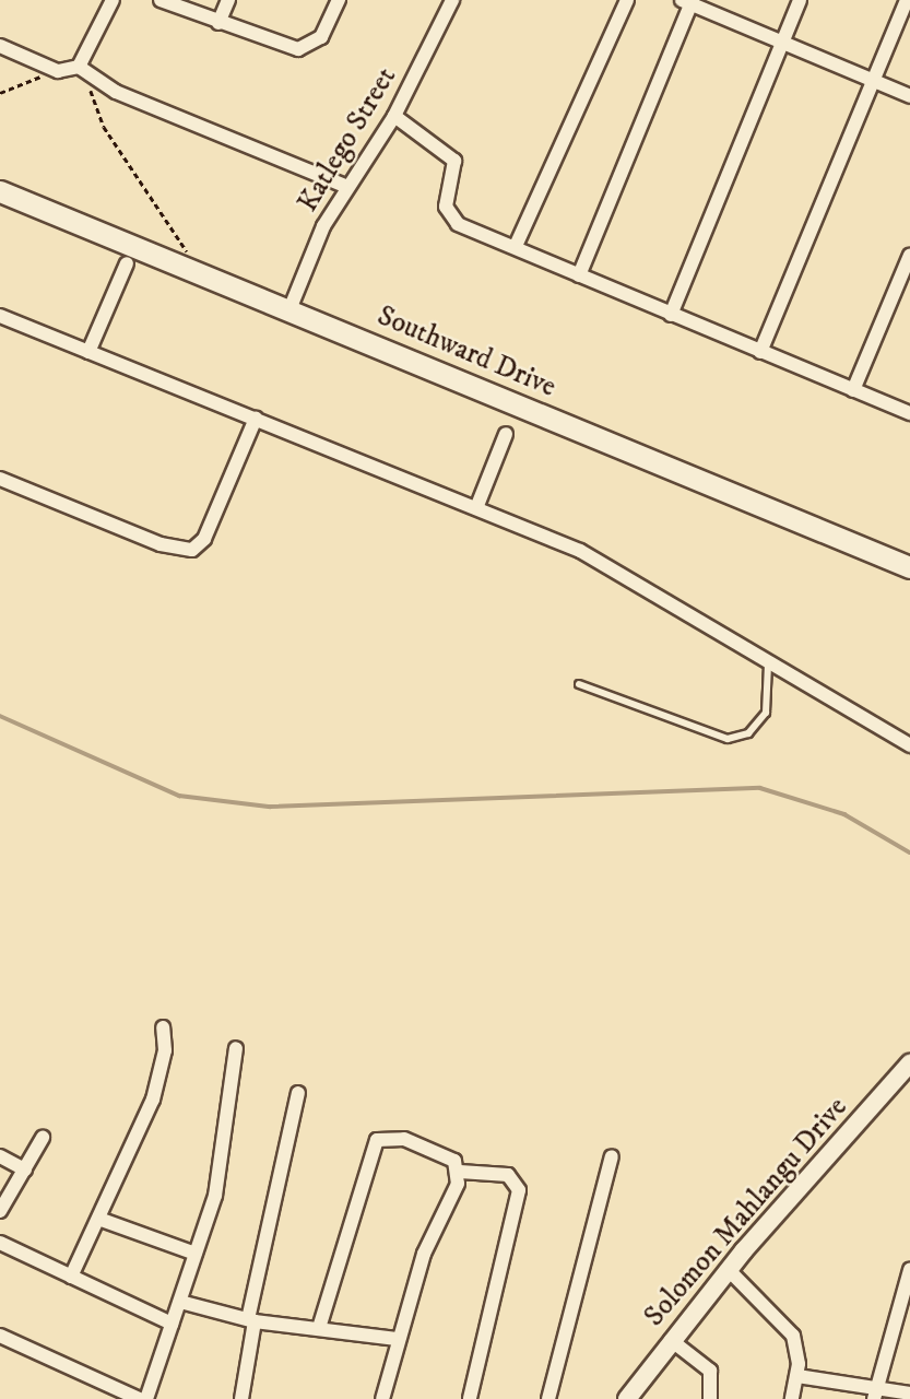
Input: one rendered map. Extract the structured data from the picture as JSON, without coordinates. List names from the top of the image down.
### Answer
{
  "streets": {
    "main road": ["Southward Drive"],
    "street": ["Katlego Street", "Solomon Mahlangu Drive"]
  },
  "crossings": [
    ["Katlego Street", "Southward Drive"]
  ]
}
